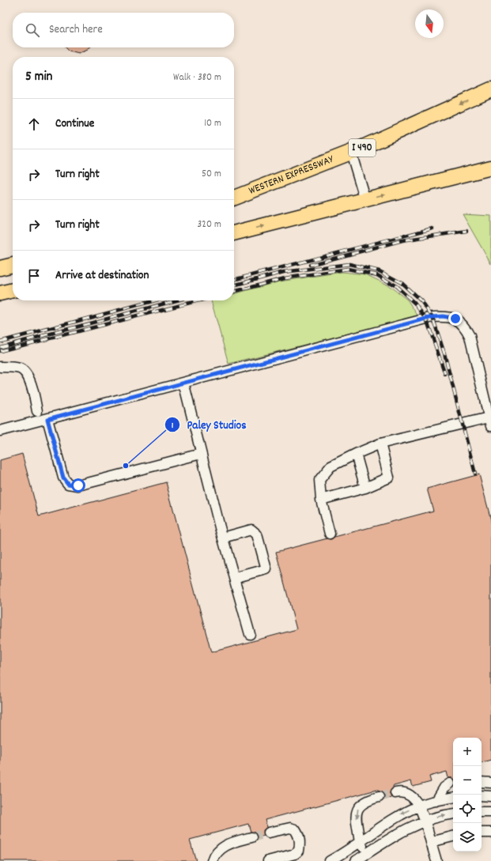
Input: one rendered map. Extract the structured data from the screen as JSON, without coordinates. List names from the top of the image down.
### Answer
{
  "streets": {
    "highway": ["I 490", "WESTERN EXPRESSWAY"]
  },
  "places": ["Paley Studios"],
  "north": "bottom",
  "page": {
    "search": "Search here",
    "heading": ["5 min", "Walk · 380 m"],
    "list": [
      ["Continue", "10 m"],
      ["Turn right", "50 m"],
      ["Turn right", "320 m"],
      "Arrive at destination"
    ],
    "map_buttons": ["+", "−"]
  }
}
